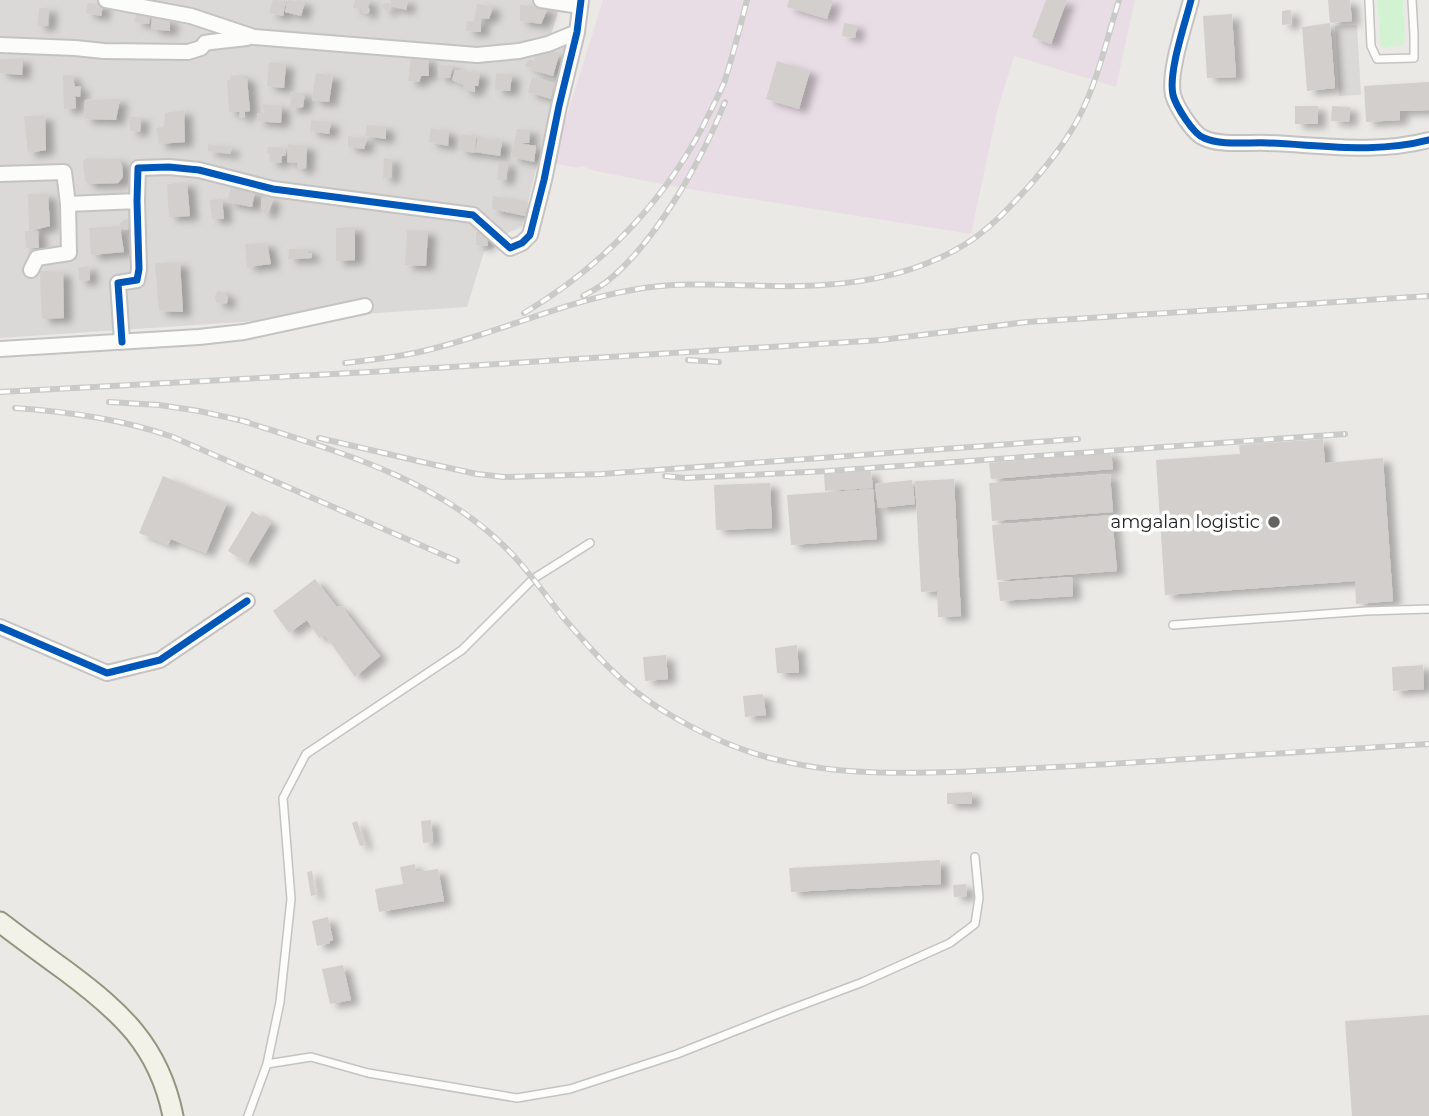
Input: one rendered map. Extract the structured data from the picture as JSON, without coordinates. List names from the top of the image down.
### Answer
{
  "places": ["amgalan logistic"]
}
